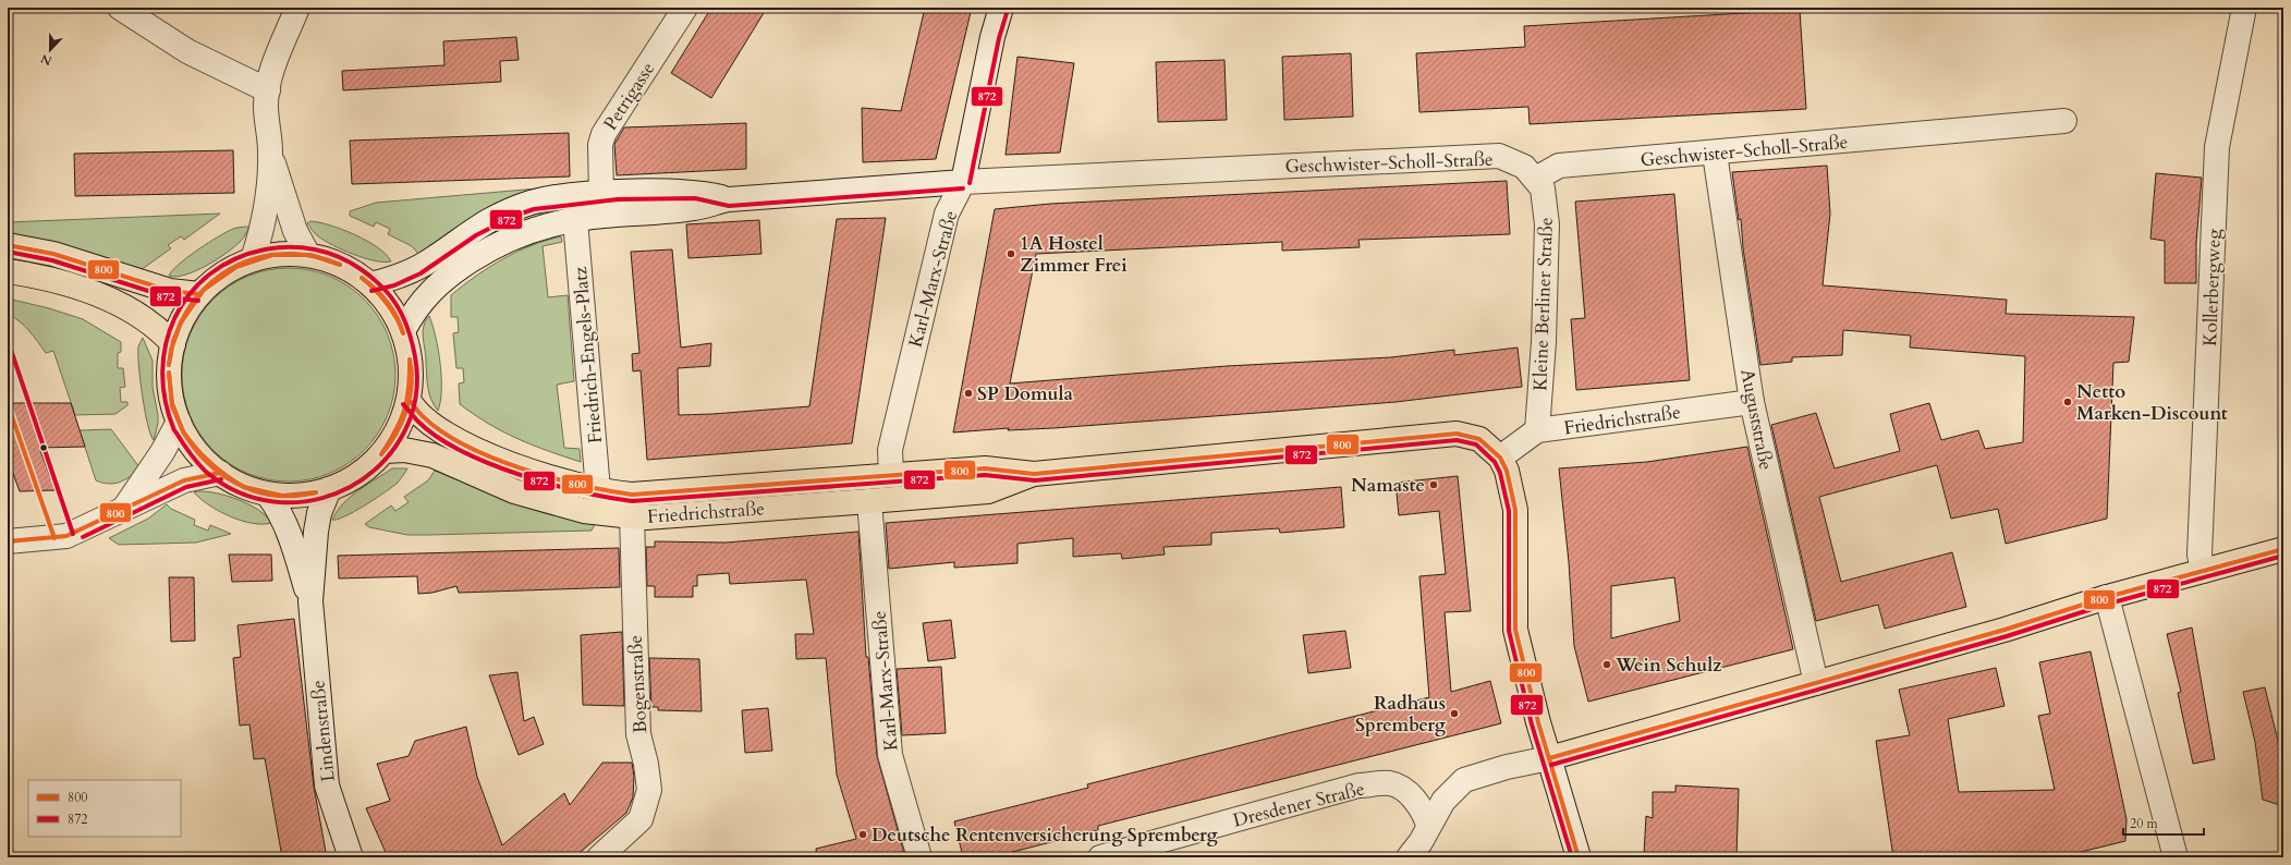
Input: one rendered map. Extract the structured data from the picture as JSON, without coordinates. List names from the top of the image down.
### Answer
{
  "streets": {
    "main road": ["Friedrichstraße"],
    "street": [
      "Petrigasse",
      "Geschwister-Scholl-Straße",
      "Karl-Marx-Straße",
      "Kollerbergweg",
      "Kleine Berliner Straße",
      "Friedrich-Engels-Platz",
      "Auguststraße",
      "Bogenstraße",
      "Lindenstraße",
      "Dresdener Straße"
    ]
  },
  "crossings": [
    ["Petrigasse", "Geschwister-Scholl-Straße"],
    ["Geschwister-Scholl-Straße", "Karl-Marx-Straße"],
    ["Geschwister-Scholl-Straße", "Kleine Berliner Straße"],
    ["Geschwister-Scholl-Straße", "Friedrich-Engels-Platz"],
    ["Geschwister-Scholl-Straße", "Auguststraße"],
    ["Karl-Marx-Straße", "Friedrichstraße"],
    ["Kleine Berliner Straße", "Friedrichstraße"],
    ["Friedrich-Engels-Platz", "Friedrichstraße"],
    ["Friedrichstraße", "Auguststraße"],
    ["Friedrichstraße", "Bogenstraße"]
  ],
  "places": [
    "1A Hostel Zimmer Frei",
    "SP Domula",
    "Netto Marken-Discount",
    "Namaste",
    "Wein Schulz",
    "Radhaus Spremberg",
    "Deutsche Rentenversicherung Spremberg"
  ],
  "lines": ["transit line 872", "transit line 800"],
  "legend": ["800", "872"],
  "scale_bar": "20 m",
  "north": "bottom"
}
